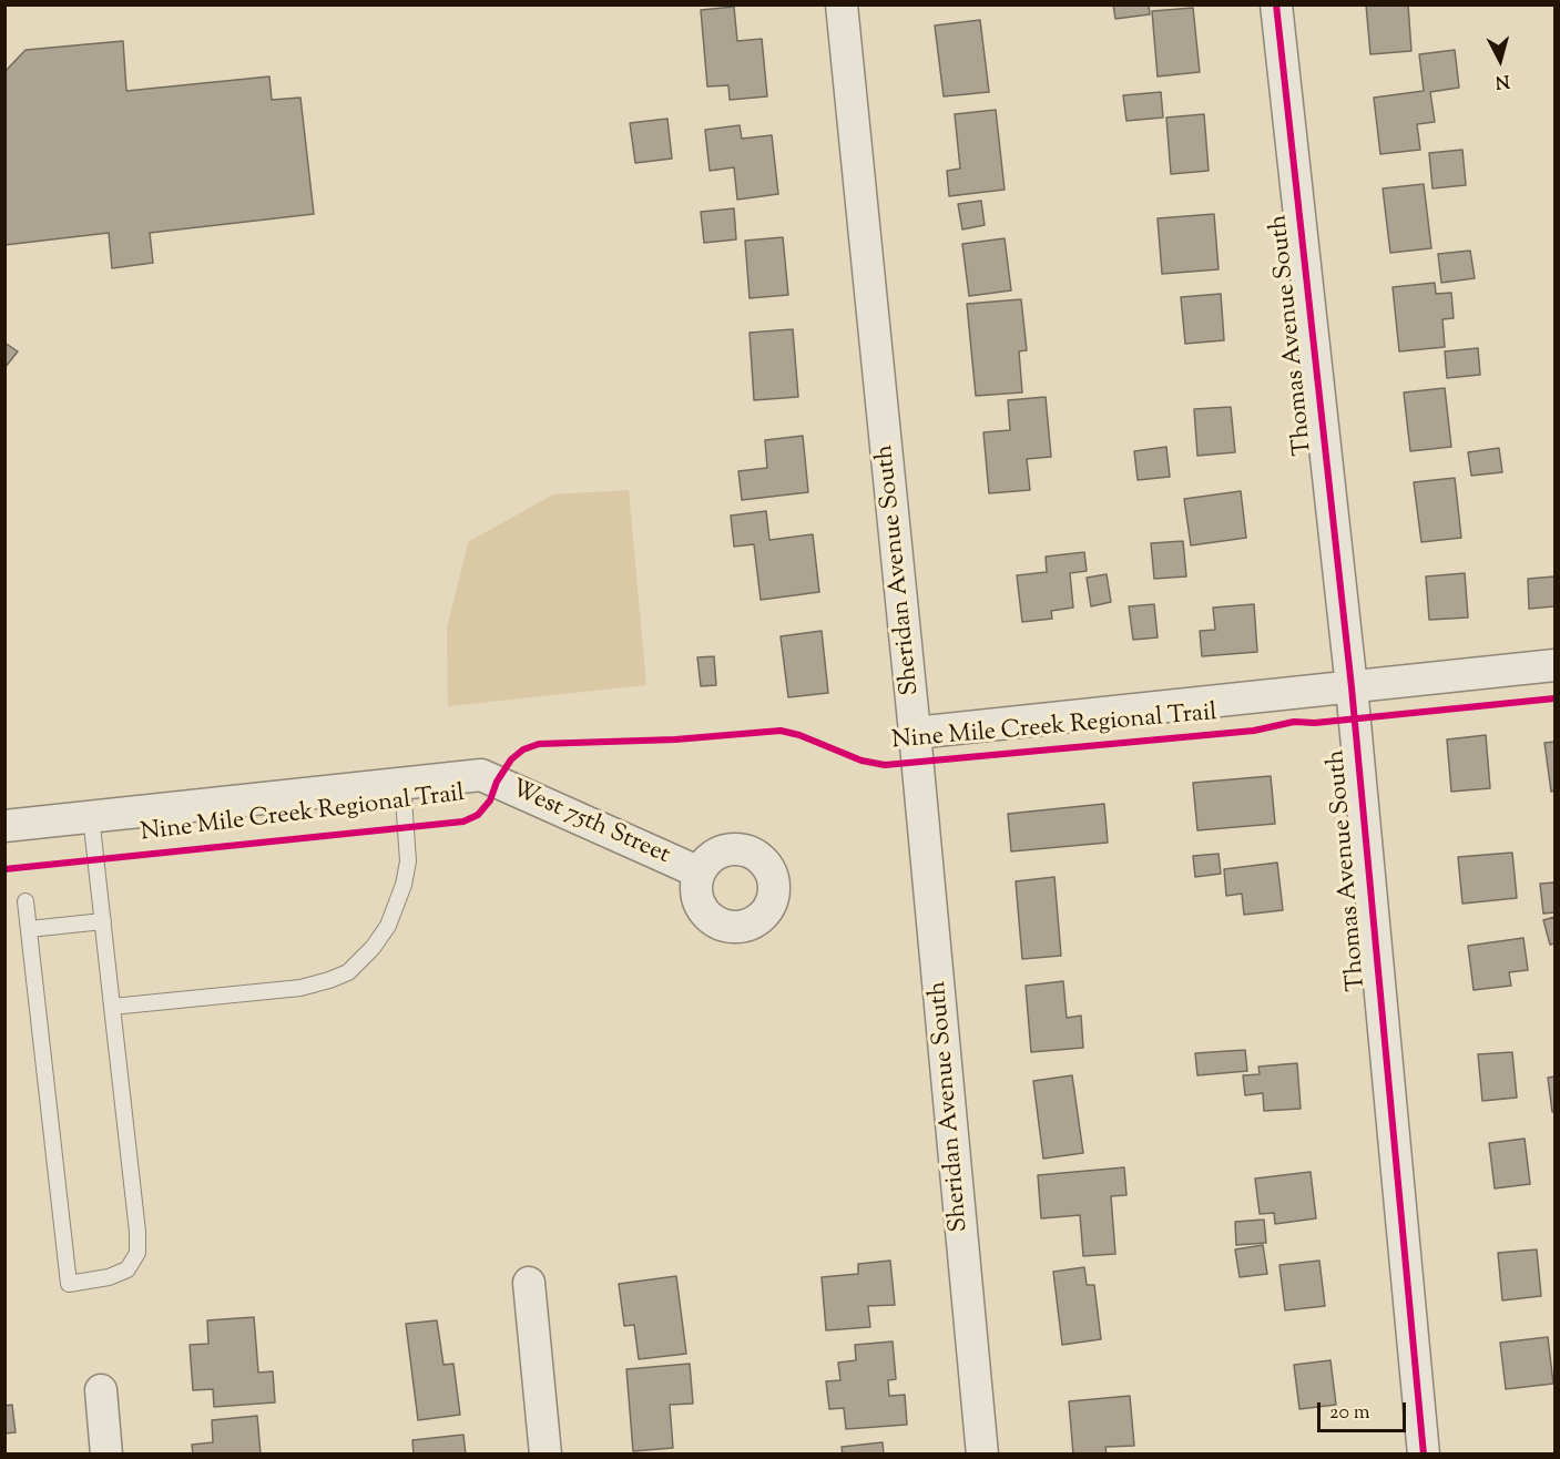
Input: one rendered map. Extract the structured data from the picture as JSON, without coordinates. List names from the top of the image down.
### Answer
{
  "streets": {
    "street": ["Thomas Avenue South", "Sheridan Avenue South", "West 75th Street"],
    "cycle path": ["Nine Mile Creek Regional Trail"]
  },
  "scale_bar": "20 m",
  "north": "bottom"
}
